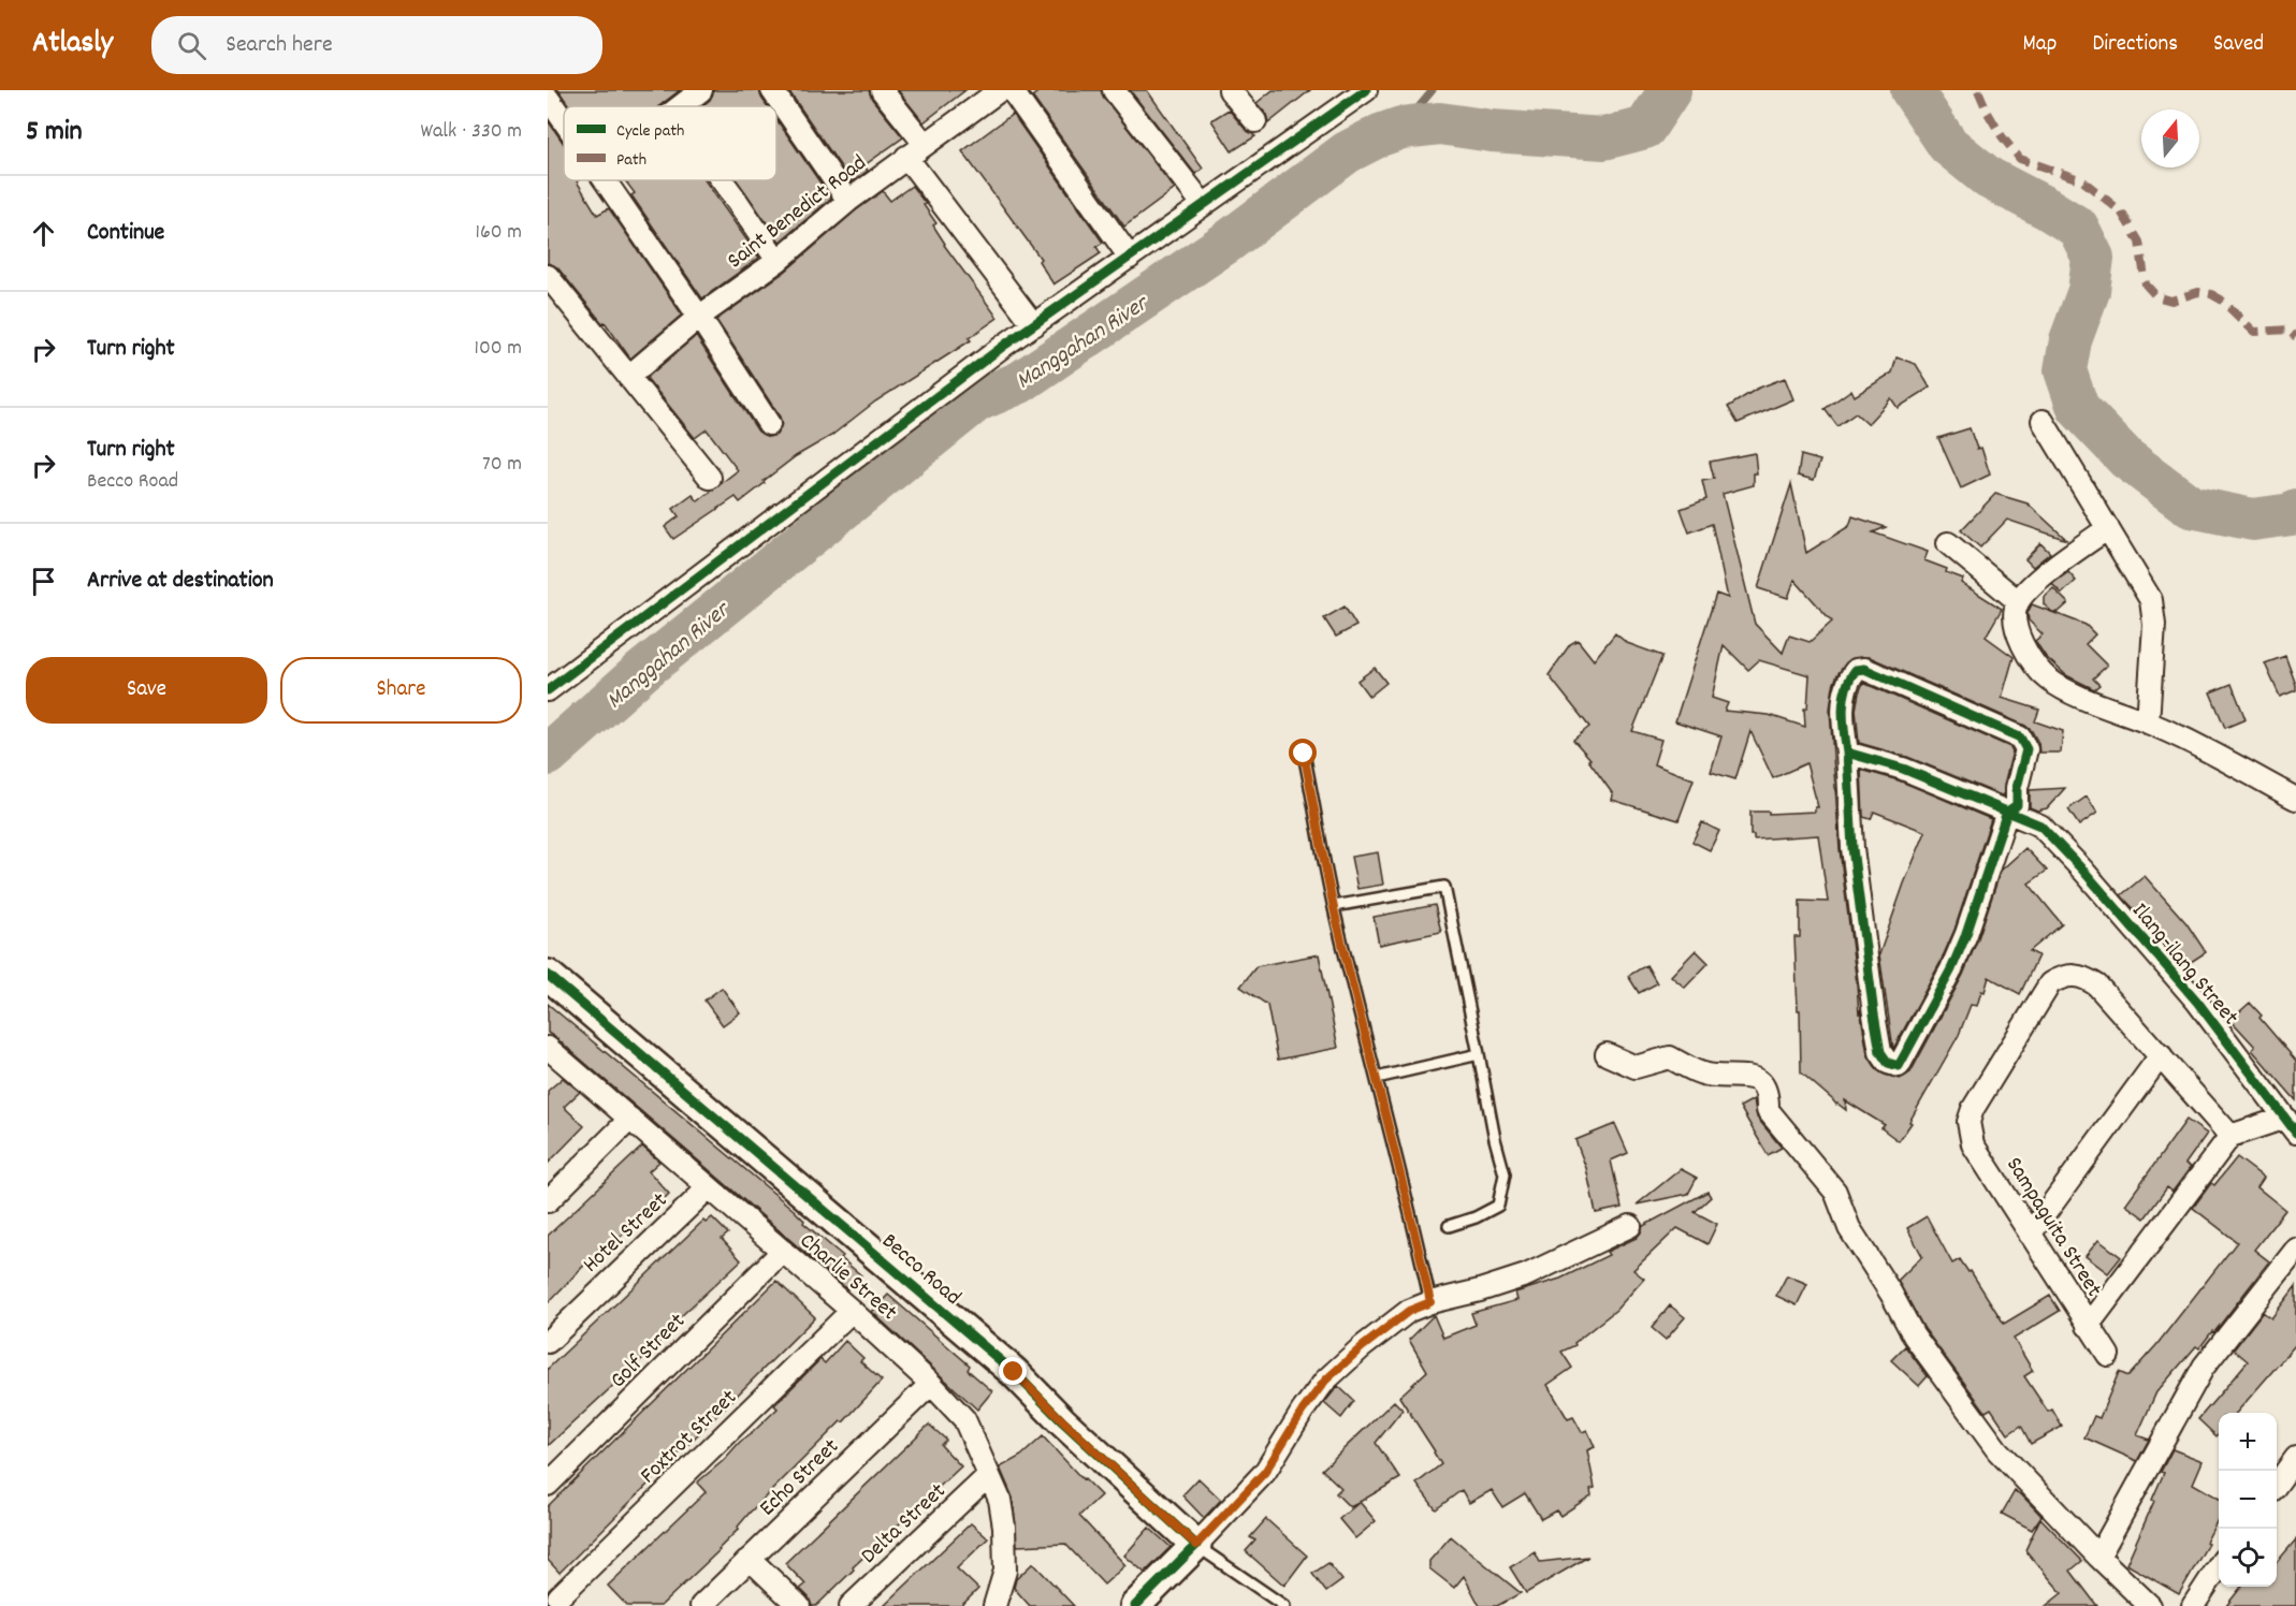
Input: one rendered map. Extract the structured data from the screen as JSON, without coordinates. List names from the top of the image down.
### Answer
{
  "streets": {
    "street": [
      "Saint Benedict Road",
      "Ilang-ilang Street",
      "Sampaguita Street",
      "Hotel Street",
      "Becco Road",
      "Charlie Street",
      "Golf Street",
      "Foxtrot Street",
      "Echo Street",
      "Delta Street"
    ]
  },
  "crossings": [
    ["Hotel Street", "Charlie Street"],
    ["Charlie Street", "Golf Street"],
    ["Charlie Street", "Foxtrot Street"],
    ["Charlie Street", "Echo Street"],
    ["Charlie Street", "Delta Street"]
  ],
  "water": ["Manggahan River"],
  "legend": ["Cycle path", "Path"],
  "north": "top",
  "page": {
    "header": "Atlasly",
    "search": "Search here",
    "nav": ["Map", "Directions", "Saved"],
    "heading": ["5 min", "Walk · 330 m"],
    "list": [
      ["Continue", "160 m"],
      ["Turn right", "100 m"],
      ["Turn right", "Becco Road", "70 m"],
      "Arrive at destination"
    ],
    "buttons": ["Save", "Share"],
    "map_buttons": ["+", "−"]
  }
}
